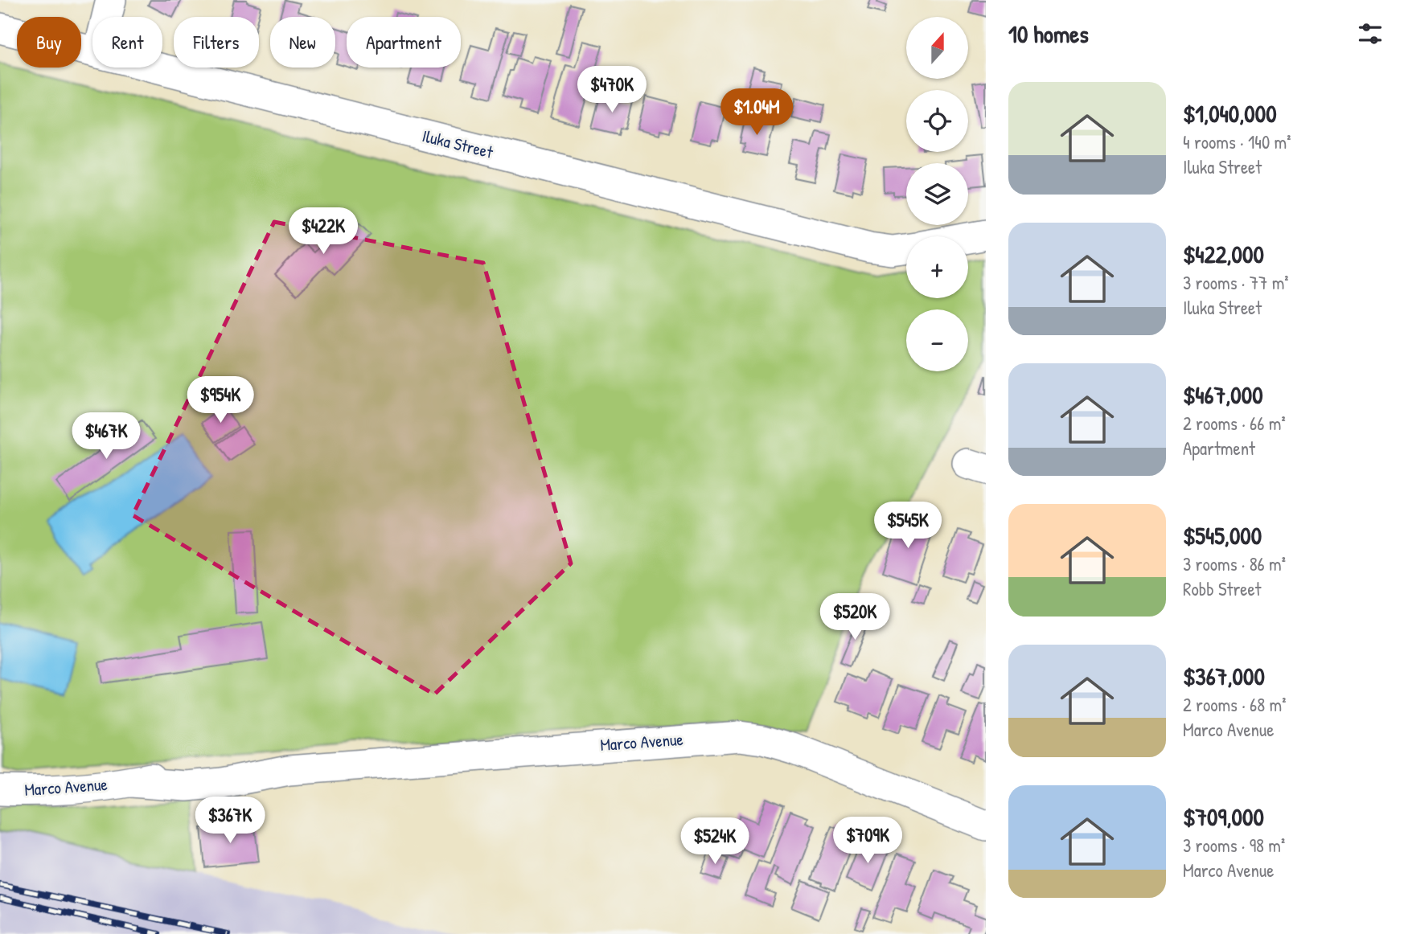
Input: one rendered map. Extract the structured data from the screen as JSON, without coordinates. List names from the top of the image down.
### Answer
{
  "streets": {
    "street": ["Iluka Street", "Marco Avenue"]
  },
  "north": "top",
  "page": {
    "heading": "10 homes",
    "map_buttons": ["+", "−"],
    "chip": [
      "Buy",
      "Rent",
      "Filters",
      "New",
      "Apartment"
    ],
    "price": [
      "$470K",
      "$1.04M",
      "$422K",
      "$954K",
      "$467K",
      "$545K",
      "$520K",
      "$367K",
      "$709K",
      "$524K"
    ],
    "list": [
      {
        "name": "$1,040,000",
        "note": "4 rooms · 140 m² · Iluka Street"
      },
      {
        "name": "$422,000",
        "note": "3 rooms · 77 m² · Iluka Street"
      },
      {
        "name": "$467,000",
        "note": "2 rooms · 66 m² · Apartment"
      },
      {
        "name": "$545,000",
        "note": "3 rooms · 86 m² · Robb Street"
      },
      {
        "name": "$367,000",
        "note": "2 rooms · 68 m² · Marco Avenue"
      },
      {
        "name": "$709,000",
        "note": "3 rooms · 98 m² · Marco Avenue"
      }
    ]
  }
}
